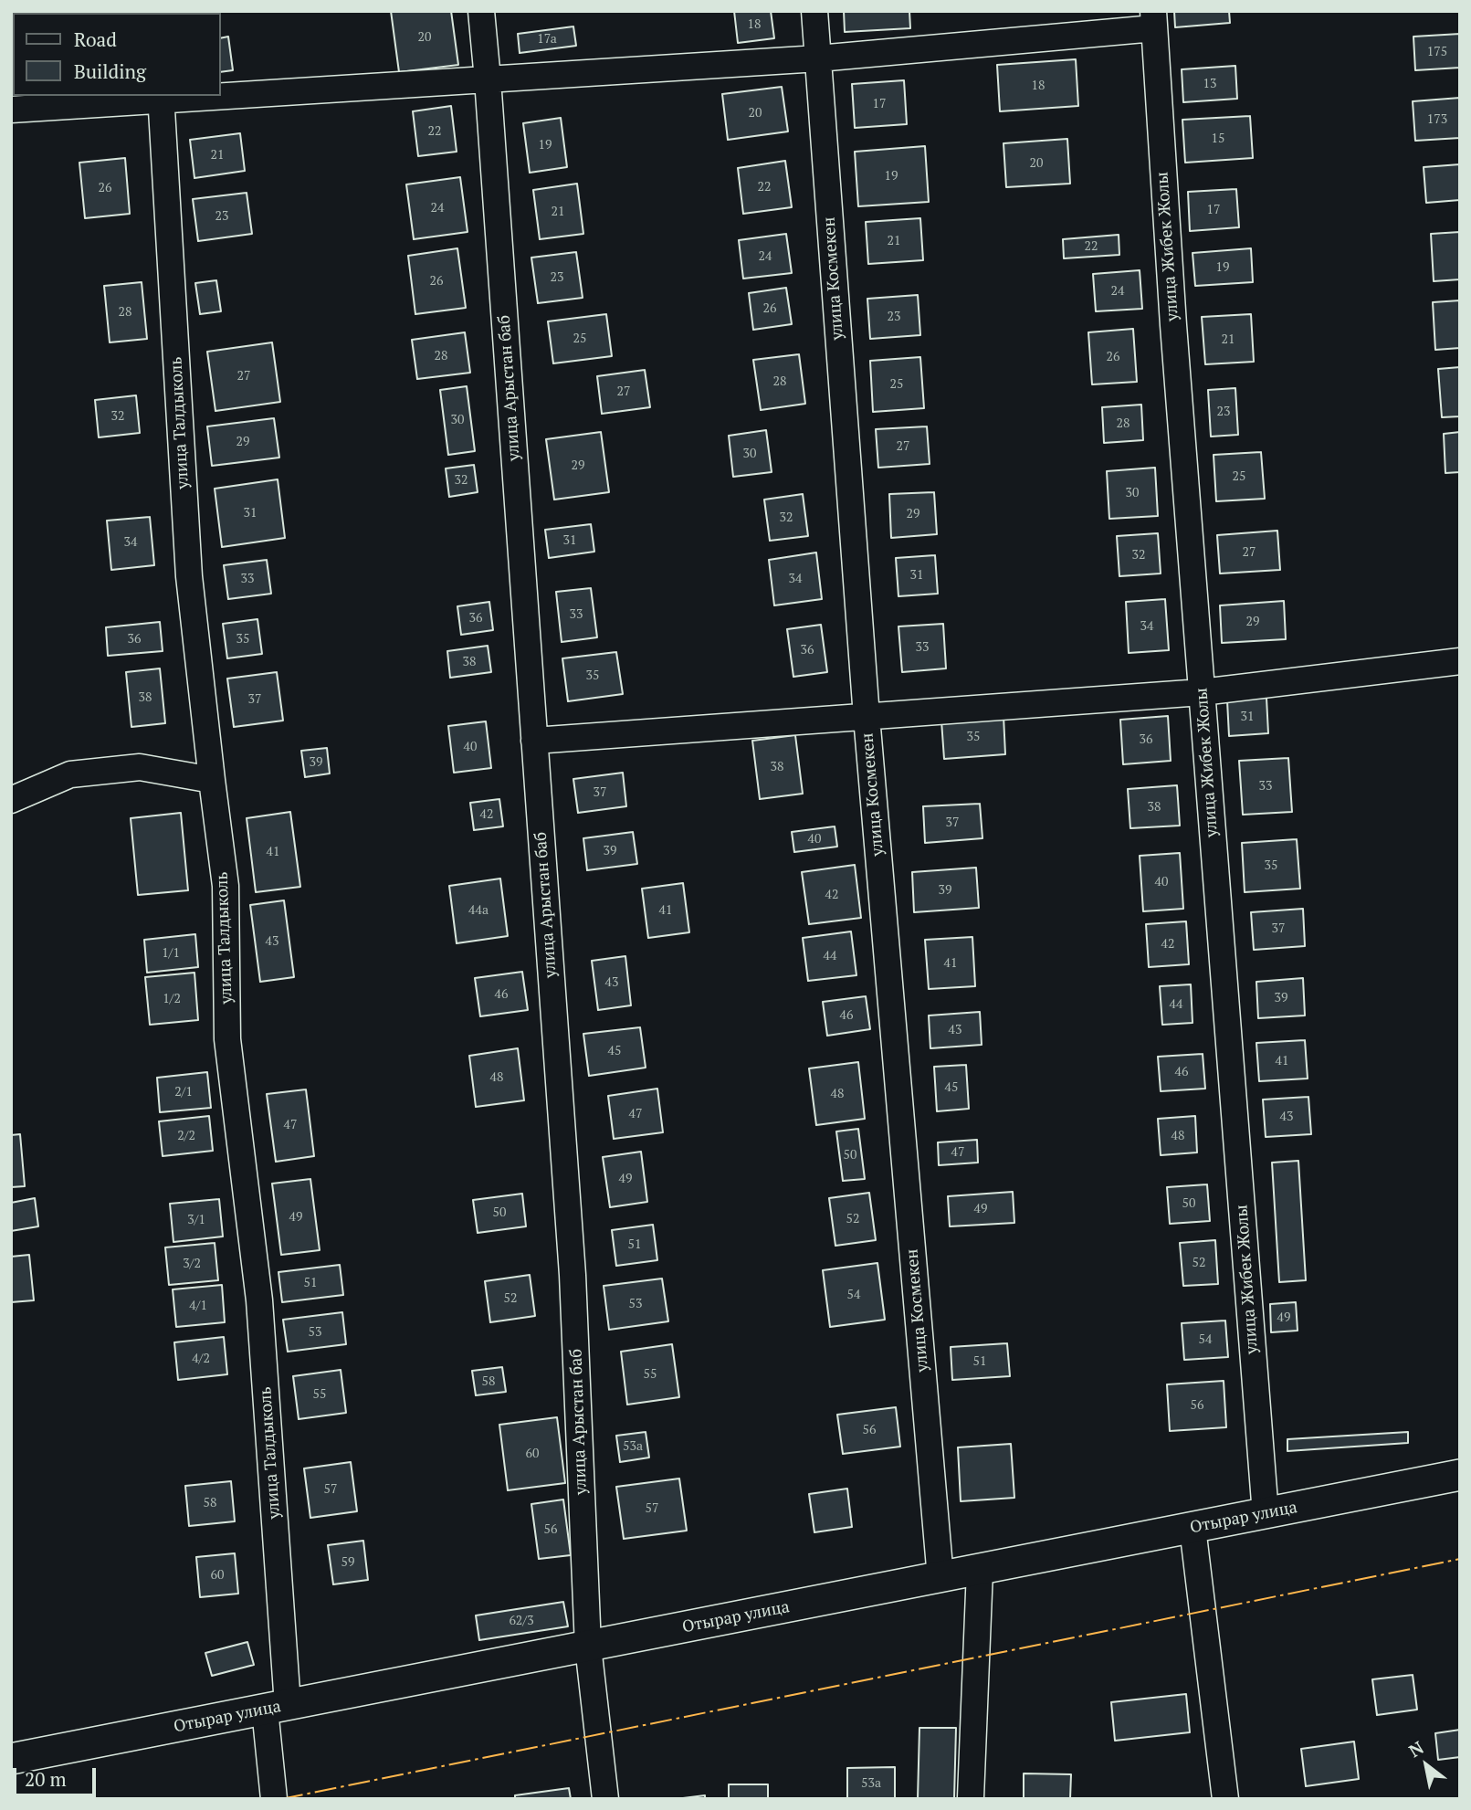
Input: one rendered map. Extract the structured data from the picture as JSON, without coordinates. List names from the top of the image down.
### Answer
{
  "streets": {
    "street": [
      "улица Жибек Жолы",
      "улица Космекен",
      "улица Арыстан баб",
      "улица Талдыколь",
      "Отырар улица"
    ]
  },
  "crossings": [
    ["улица Жибек Жолы", "Отырар улица"],
    ["улица Космекен", "Отырар улица"],
    ["улица Арыстан баб", "Отырар улица"],
    ["улица Талдыколь", "Отырар улица"]
  ],
  "house_numbers": [
    "18",
    "20",
    "17а",
    "175",
    "13",
    "18",
    "17",
    "20",
    "173",
    "22",
    "15",
    "19",
    "21",
    "20",
    "19",
    "22",
    "26",
    "24",
    "17",
    "21",
    "23",
    "21",
    "22",
    "24",
    "19",
    "23",
    "26",
    "24",
    "26",
    "28",
    "23",
    "25",
    "21",
    "28",
    "26",
    "27",
    "28",
    "25",
    "27",
    "23",
    "32",
    "30",
    "28",
    "29",
    "27",
    "30",
    "29",
    "25",
    "32",
    "30",
    "31",
    "29",
    "32",
    "31",
    "34",
    "27",
    "32",
    "31",
    "33",
    "34",
    "33",
    "36",
    "29",
    "34",
    "36",
    "35",
    "33",
    "36",
    "38",
    "35",
    "38",
    "37",
    "31",
    "35",
    "36",
    "40",
    "39",
    "38",
    "33",
    "37",
    "38",
    "42",
    "37",
    "40",
    "39",
    "41",
    "35",
    "40",
    "39",
    "42",
    "44а",
    "41",
    "37",
    "43",
    "42",
    "1/1",
    "44",
    "41",
    "43",
    "46",
    "39",
    "1/2",
    "44",
    "46",
    "43",
    "45",
    "41",
    "46",
    "48",
    "45",
    "2/1",
    "48",
    "47",
    "43",
    "47",
    "2/2",
    "48",
    "47",
    "50",
    "49",
    "50",
    "49",
    "50",
    "49",
    "52",
    "3/1",
    "51",
    "52",
    "3/2",
    "51",
    "54",
    "52",
    "53",
    "4/1",
    "49",
    "53",
    "54",
    "4/2",
    "51",
    "55",
    "58",
    "55",
    "56",
    "56",
    "53а",
    "60",
    "57",
    "58",
    "57",
    "56",
    "59",
    "60",
    "62/3",
    "53а"
  ],
  "legend": ["Road", "Building"],
  "scale_bar": "20 m",
  "north": "top left"
}
